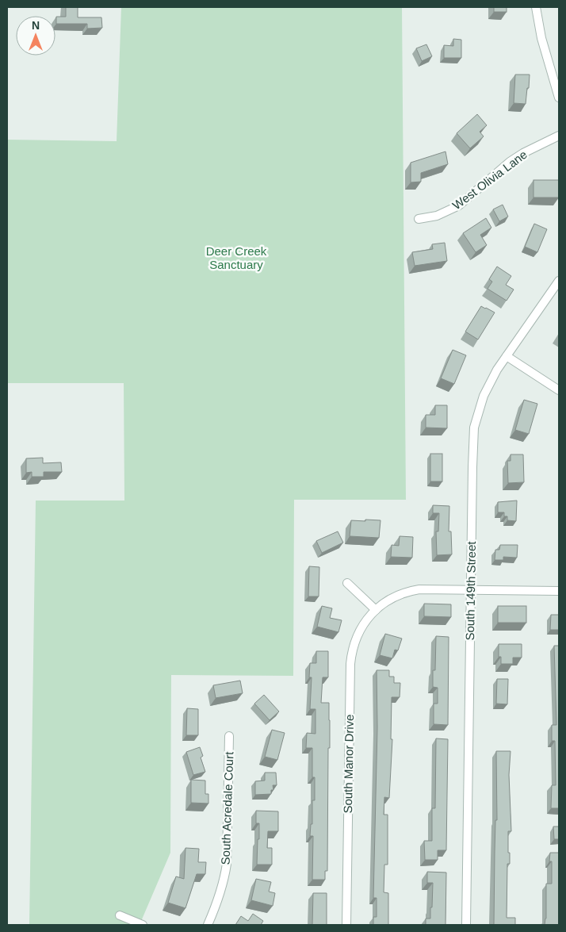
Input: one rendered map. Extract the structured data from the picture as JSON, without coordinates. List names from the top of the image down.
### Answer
{
  "streets": {
    "street": [
      "West Olivia Lane",
      "South 149th Street",
      "South Manor Drive",
      "South Acredale Court"
    ]
  },
  "crossings": [
    ["South 149th Street", "South Manor Drive"]
  ],
  "parks": ["Deer Creek Sanctuary"],
  "north": "top"
}
